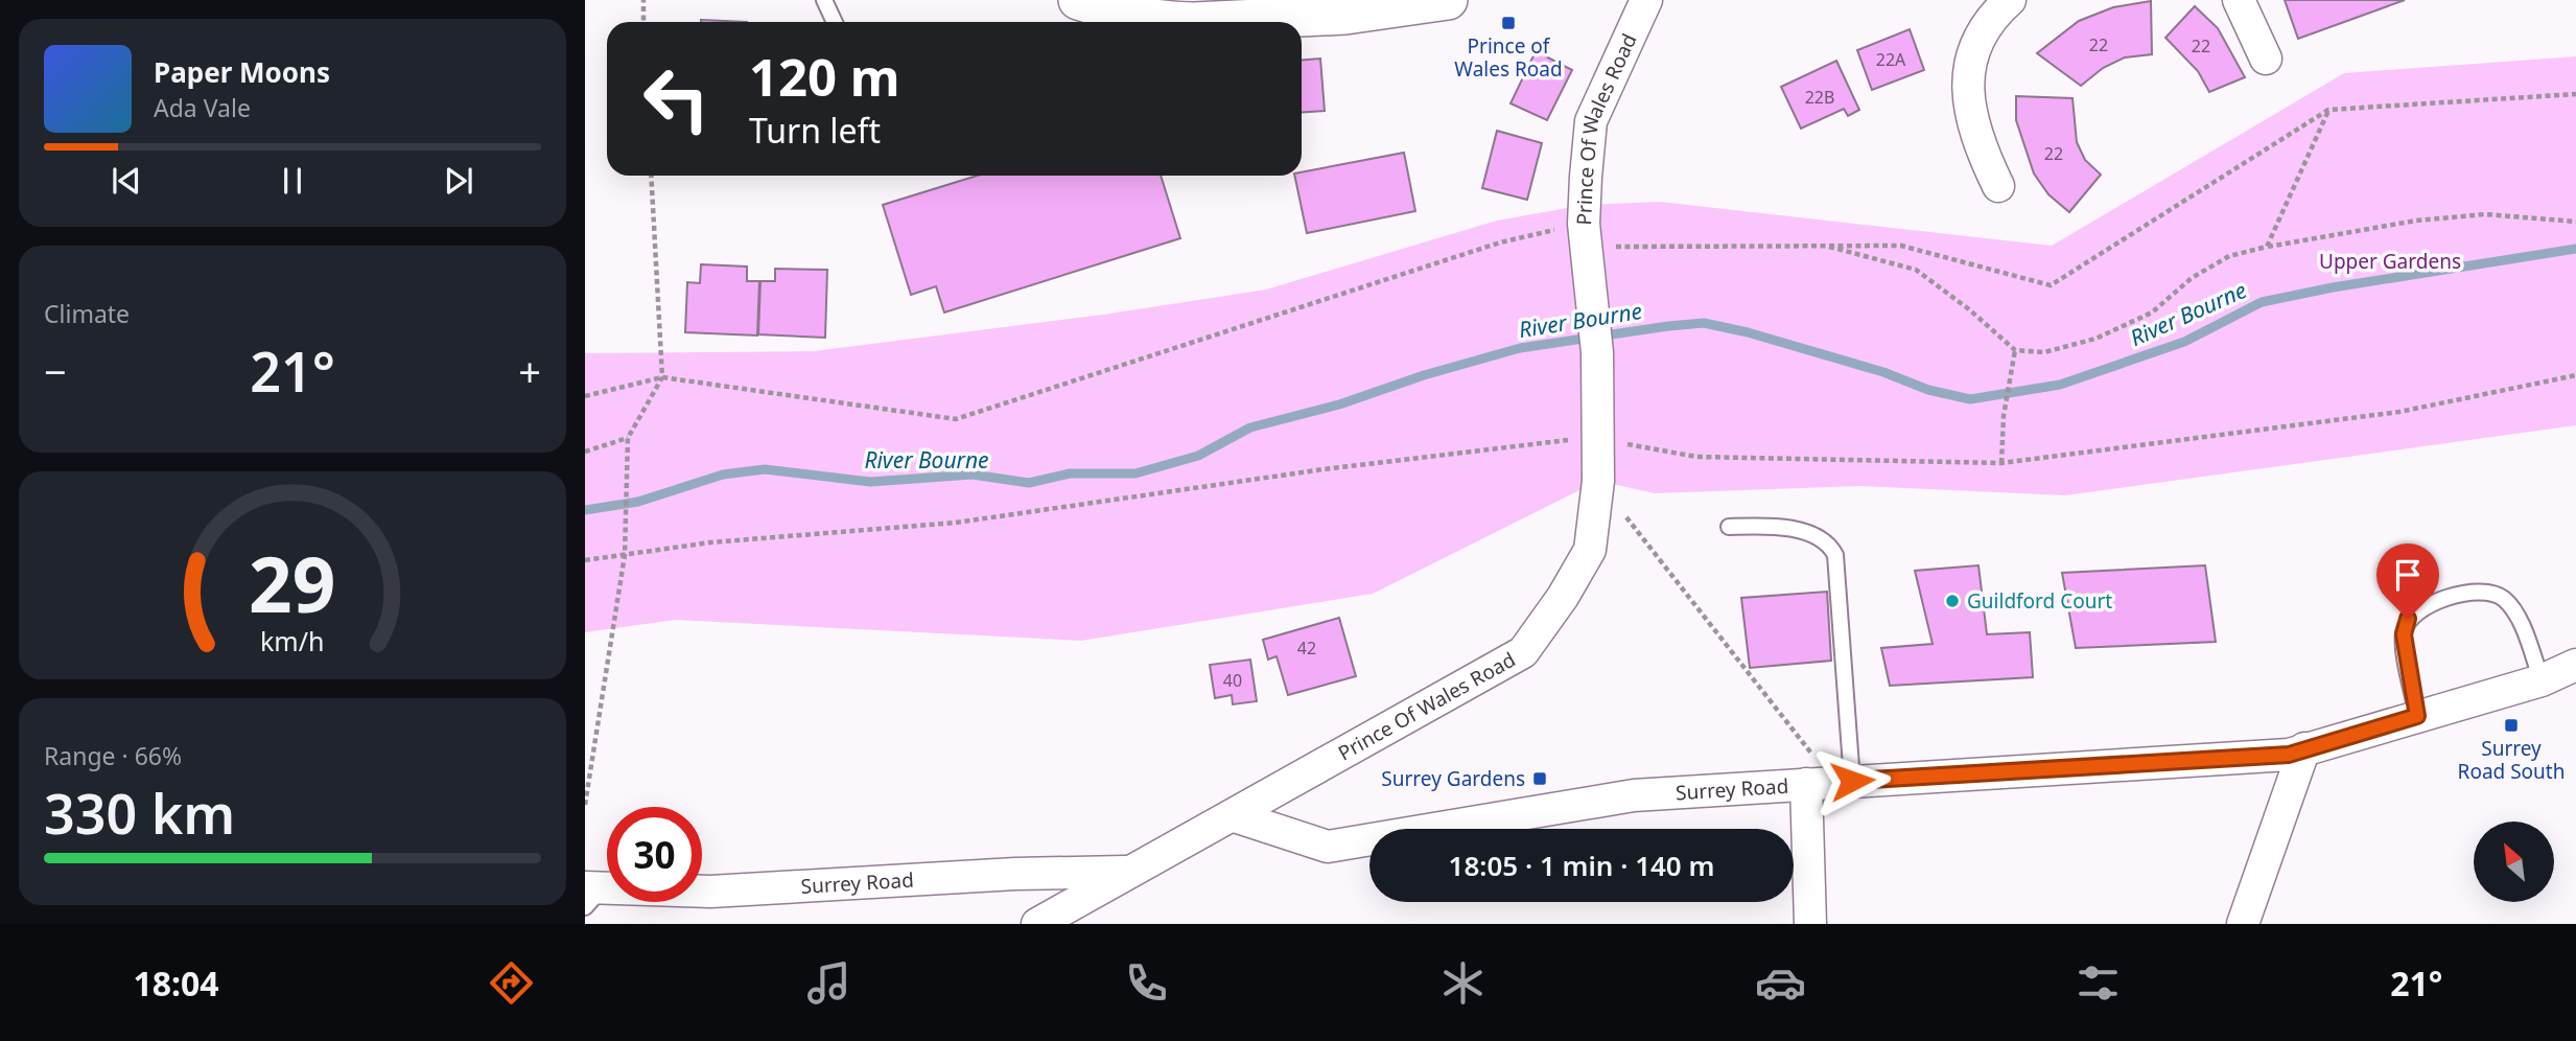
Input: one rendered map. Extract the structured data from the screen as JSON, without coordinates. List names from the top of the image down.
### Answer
{
  "streets": {
    "street": ["Prince Of Wales Road", "Surrey Road"]
  },
  "crossings": [
    ["Prince Of Wales Road", "Surrey Road"]
  ],
  "water": ["River Bourne"],
  "parks": ["Upper Gardens"],
  "places": {
    "transit": ["Prince of Wales Road", "Surrey Road South", "Surrey Gardens"],
    "other": ["Guildford Court"]
  },
  "house_numbers": [
    "22",
    "22",
    "22A",
    "22B",
    "22",
    "42",
    "40"
  ],
  "north": "top left",
  "page": {
    "turn": ["120 m", "Turn left"],
    "song": ["Paper Moons", "Ada Vale"],
    "tile": [
      "Climate",
      ["Range · 66%", "330 km"]
    ],
    "heat": ["−", "21°", "+"],
    "limit": "30",
    "trip": "18:05 · 1 min · 140 m",
    "tabs": ["18:04", "21°"],
    "gauge": ["29", "km/h"]
  }
}
